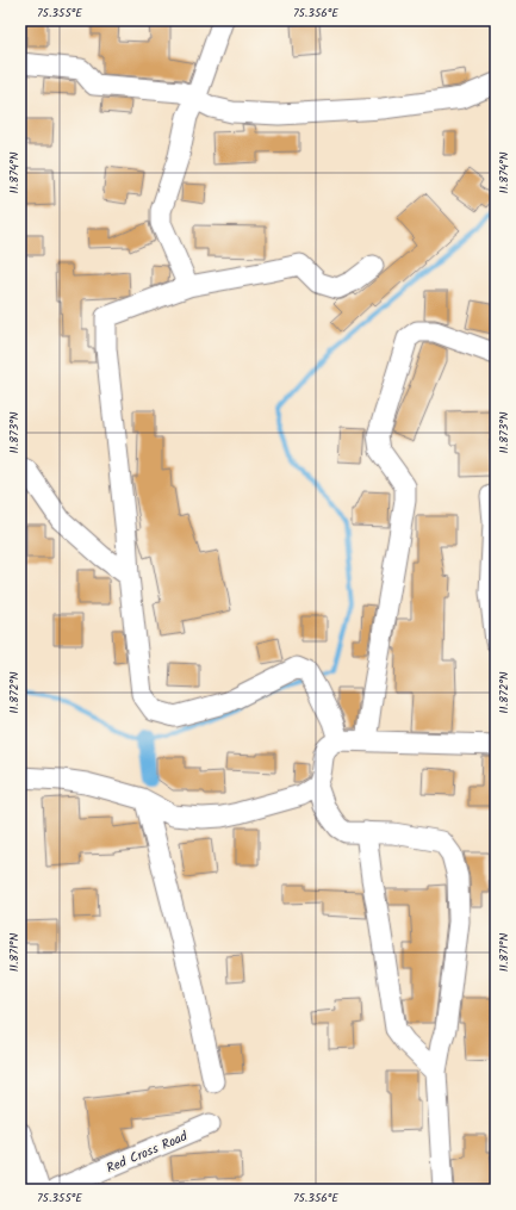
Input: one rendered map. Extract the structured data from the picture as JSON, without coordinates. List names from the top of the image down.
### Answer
{
  "streets": {
    "street": ["Red Cross Road"]
  },
  "coordinates": [
    "75.355°E",
    "75.356°E",
    "11.874°N",
    "11.873°N",
    "11.872°N",
    "11.871°N"
  ]
}
